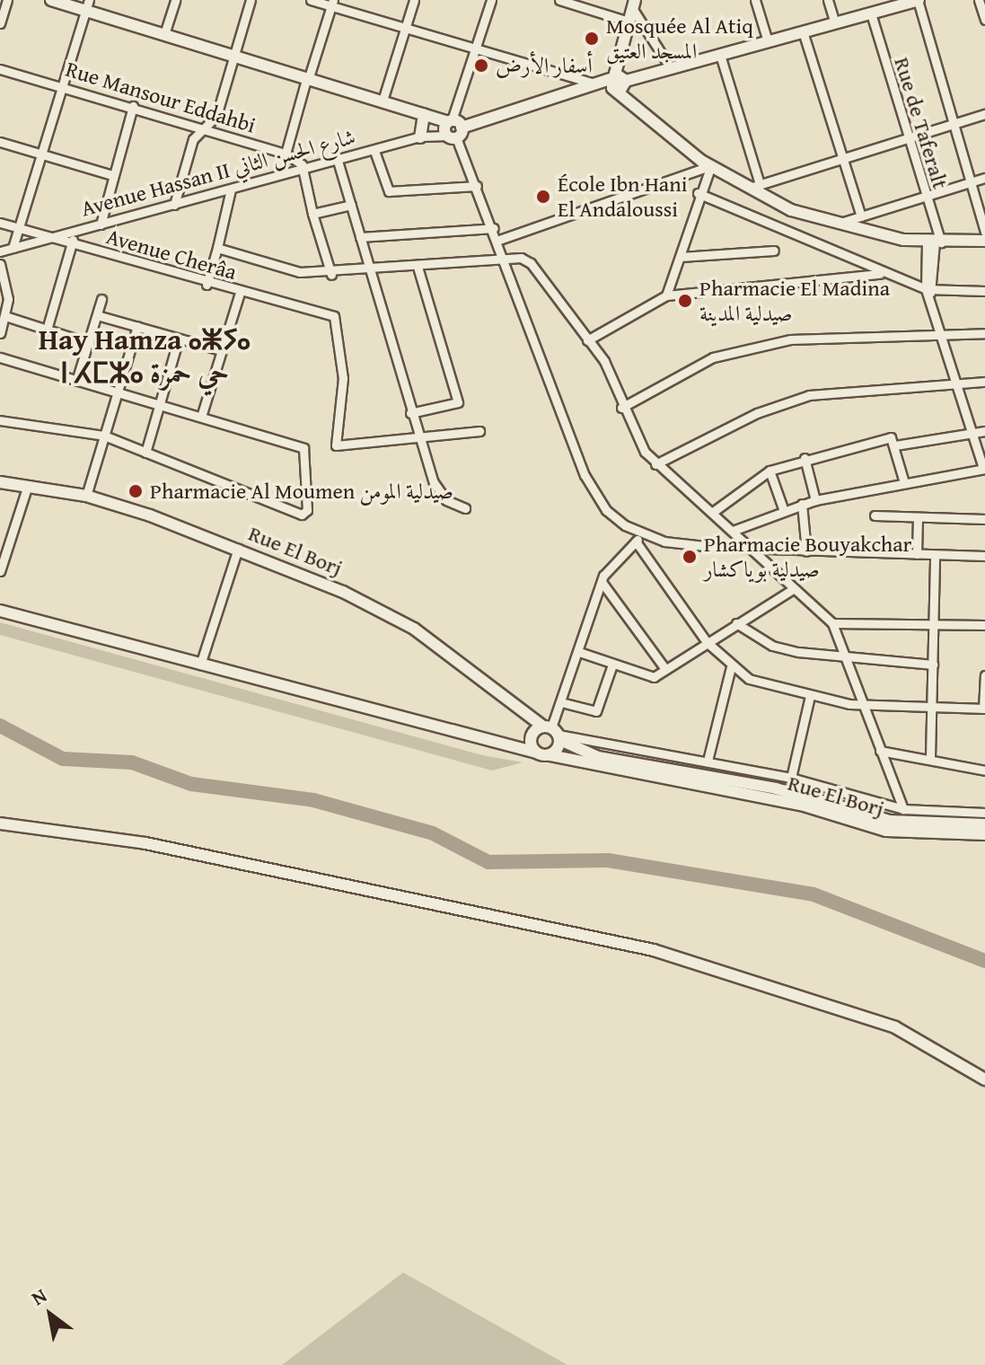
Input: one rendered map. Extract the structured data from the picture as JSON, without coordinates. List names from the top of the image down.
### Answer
{
  "streets": {
    "street": [
      "Rue Mansour Eddahbi",
      "Rue de Taferalt",
      "Avenue Hassan II شارع الحسن الثاني",
      "Avenue Cherâa",
      "Rue El Borj"
    ]
  },
  "crossings": [
    ["Avenue Hassan II شارع الحسن الثاني", "Avenue Cherâa"]
  ],
  "districts": ["Hay Hamza ⴰⵥⵢⴰ ⵏ ⵃⵎⵣⴰ حي حمزة"],
  "places": [
    "Mosquée Al Atiq المسجد العتيق",
    "أسفار الأرض",
    "École Ibn Hani El Andaloussi",
    "Pharmacie El Madina صيدلية المدينة",
    "Pharmacie Al Moumen صيدلية المومن",
    "Pharmacie Bouyakchar صيدلية بوياكشار"
  ],
  "north": "top left"
}
